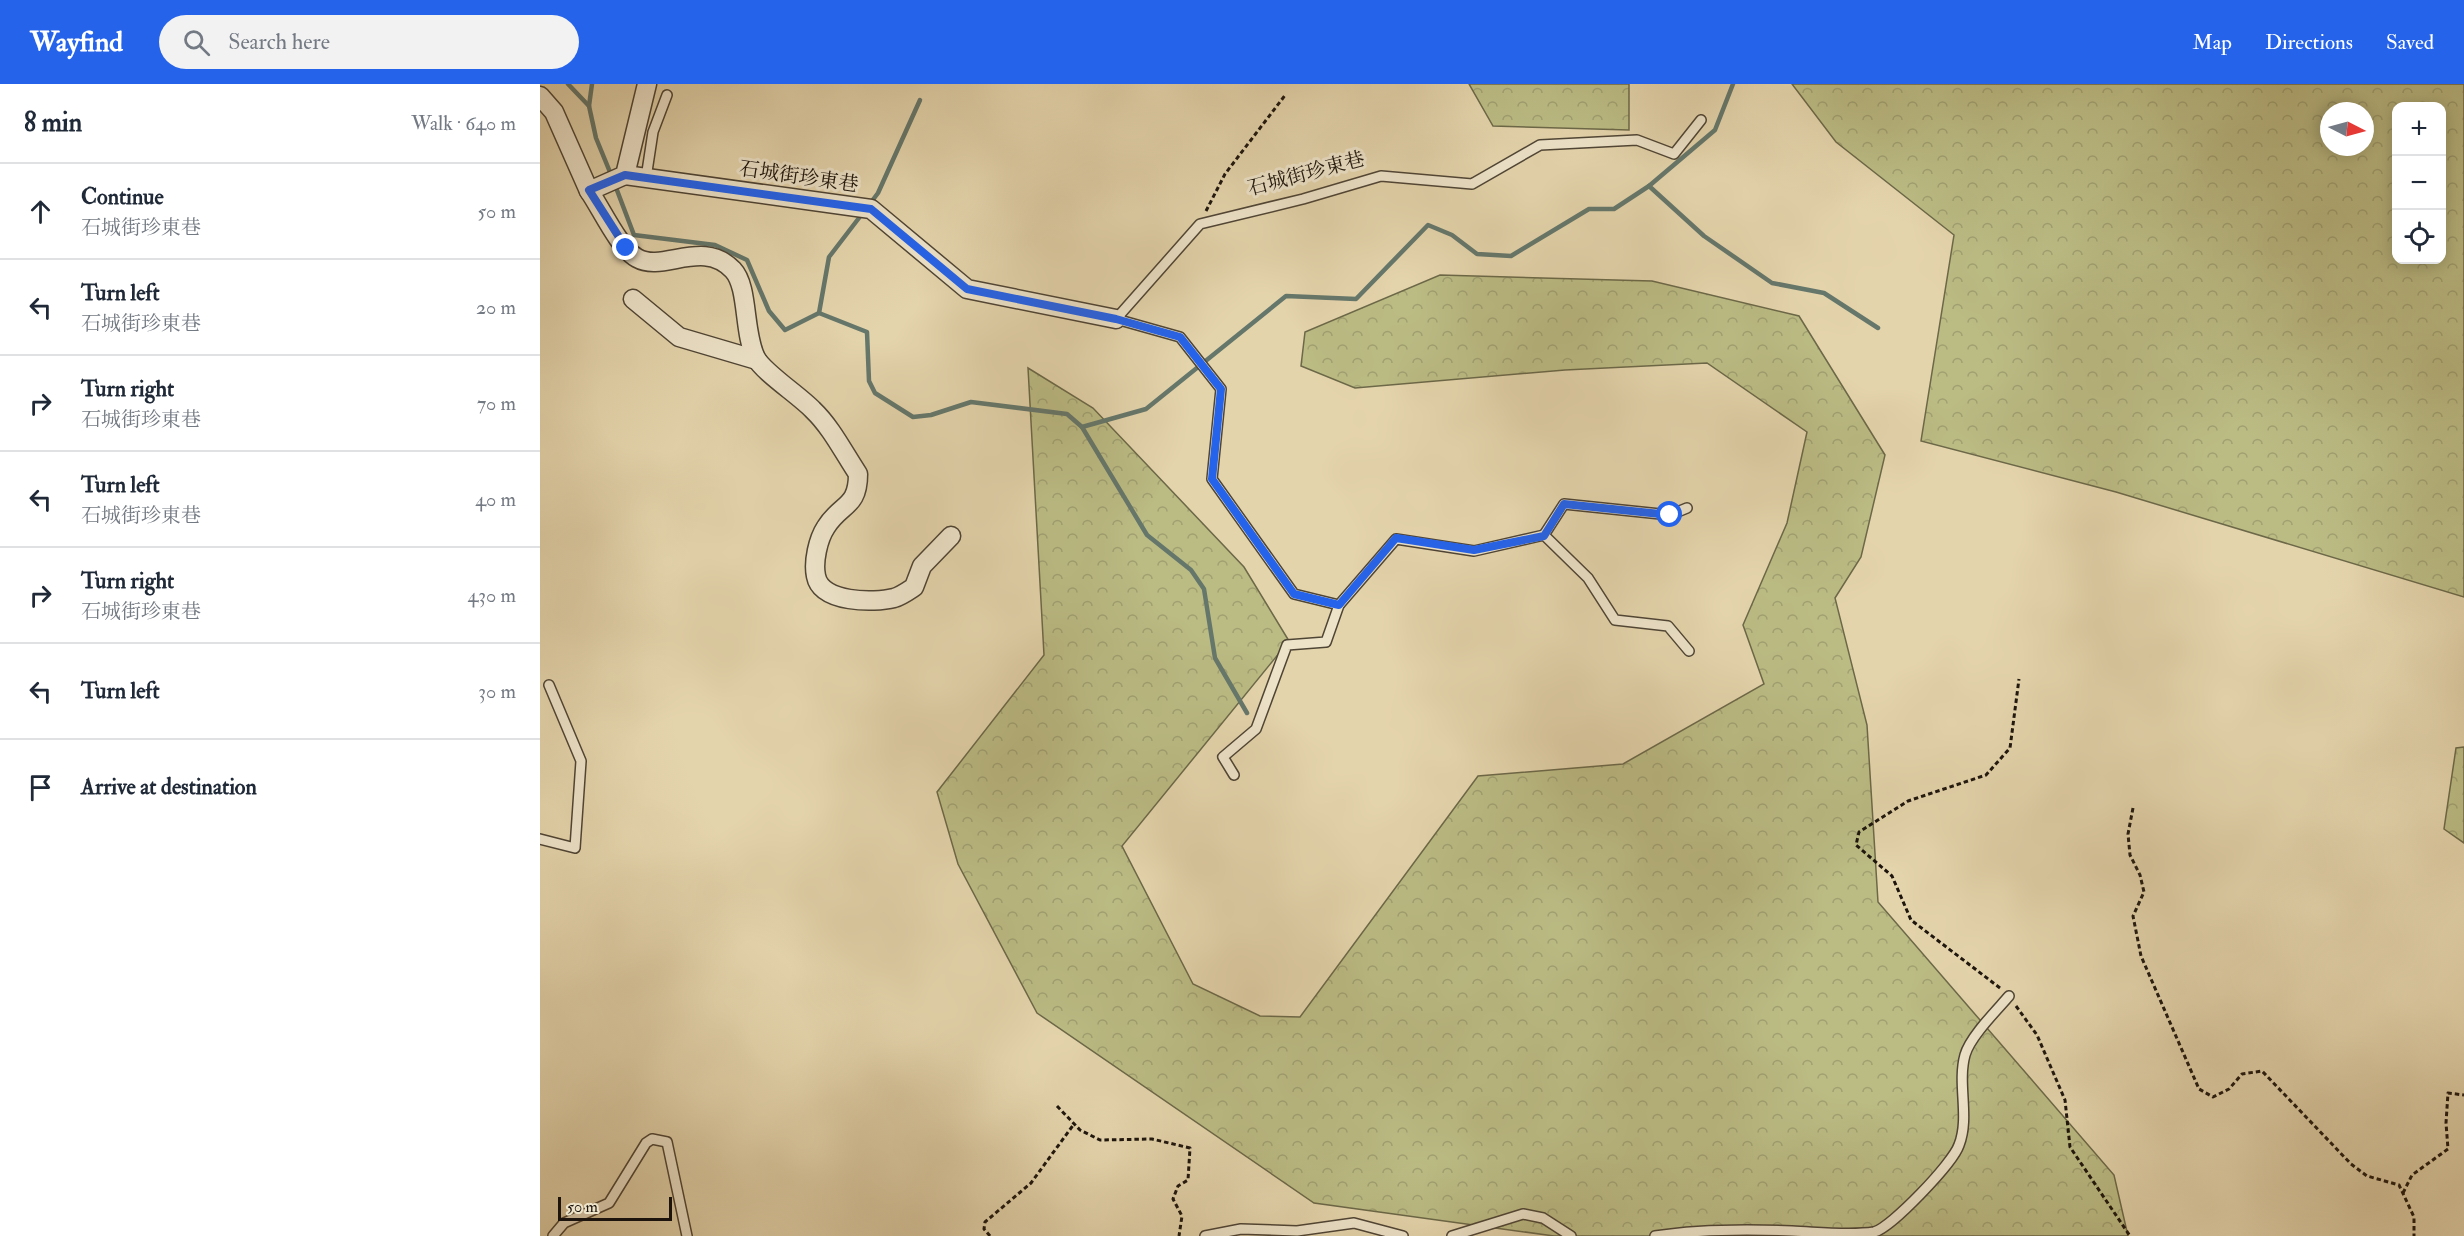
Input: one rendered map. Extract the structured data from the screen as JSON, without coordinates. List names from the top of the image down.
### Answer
{
  "streets": {
    "street": ["石城街珍東巷"]
  },
  "scale_bar": "50 m",
  "north": "right",
  "page": {
    "header": "Wayfind",
    "search": "Search here",
    "nav": ["Map", "Directions", "Saved"],
    "heading": ["8 min", "Walk · 640 m"],
    "map_buttons": ["+", "−"],
    "list": [
      ["Continue", "石城街珍東巷", "50 m"],
      ["Turn left", "石城街珍東巷", "20 m"],
      ["Turn right", "石城街珍東巷", "70 m"],
      ["Turn left", "石城街珍東巷", "40 m"],
      ["Turn right", "石城街珍東巷", "430 m"],
      ["Turn left", "30 m"],
      "Arrive at destination"
    ],
    "scale": "50 m"
  }
}
